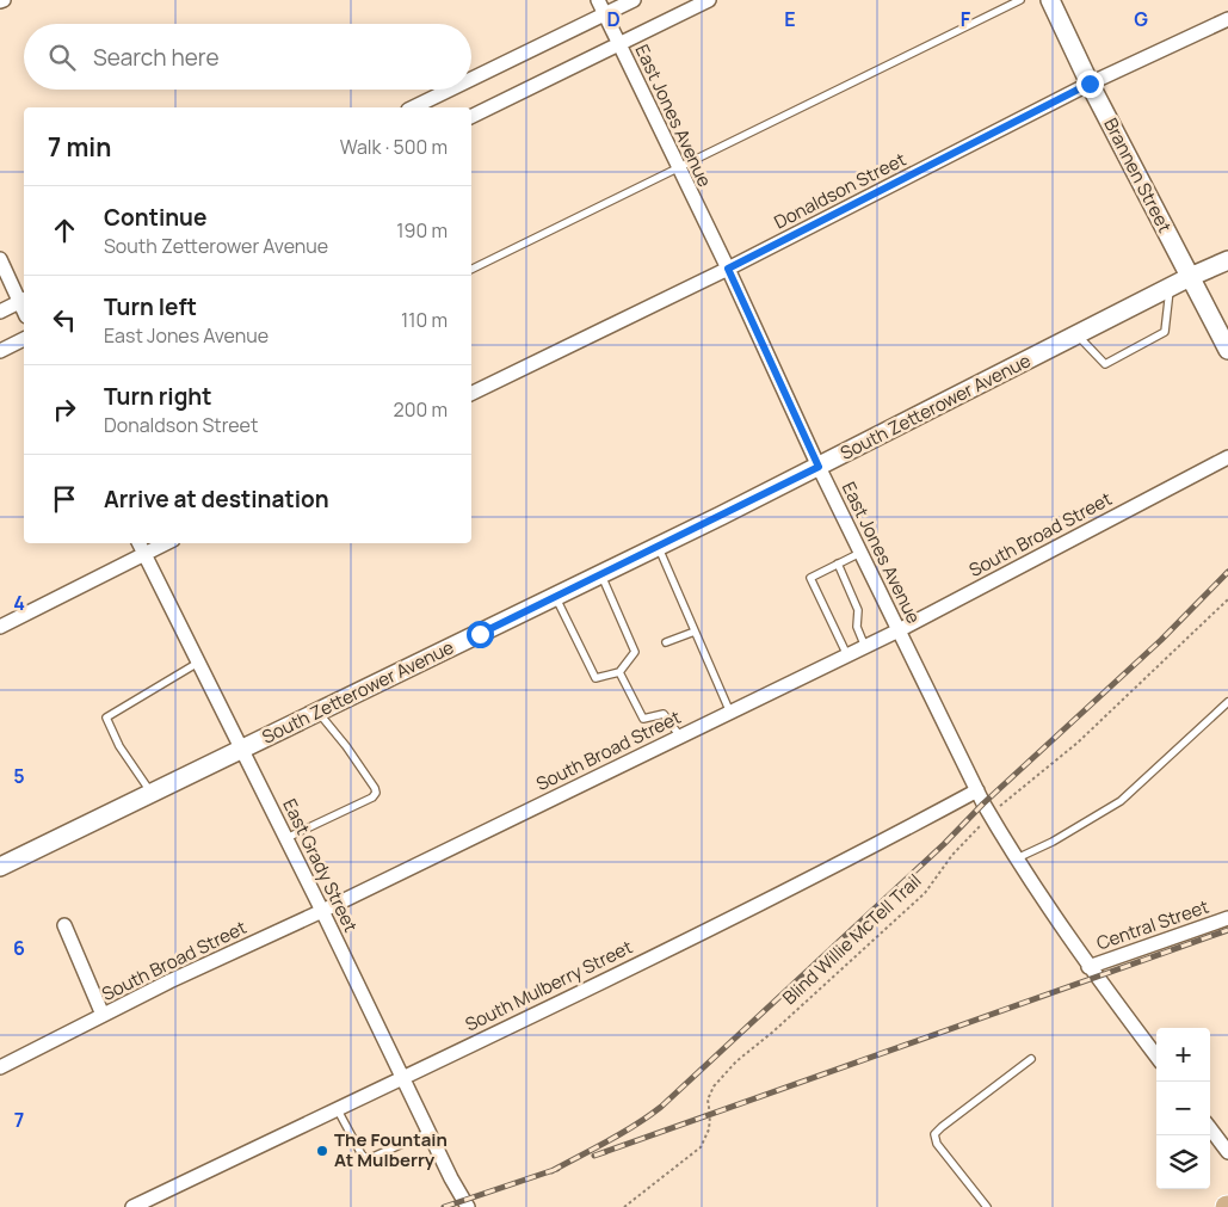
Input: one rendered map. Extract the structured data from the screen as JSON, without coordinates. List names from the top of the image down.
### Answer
{
  "streets": {
    "street": [
      "East Jones Avenue",
      "Brannen Street",
      "Donaldson Street",
      "South Zetterower Avenue",
      "South Broad Street",
      "East Grady Street",
      "Central Street",
      "South Mulberry Street"
    ],
    "path": ["Blind Willie McTell Trail"]
  },
  "crossings": [
    ["East Jones Avenue", "Donaldson Street"],
    ["East Jones Avenue", "South Zetterower Avenue"],
    ["East Jones Avenue", "South Broad Street"],
    ["East Jones Avenue", "Central Street"],
    ["East Jones Avenue", "Blind Willie McTell Trail"],
    ["East Jones Avenue", "South Mulberry Street"],
    ["Brannen Street", "Donaldson Street"],
    ["Brannen Street", "South Zetterower Avenue"],
    ["South Zetterower Avenue", "East Grady Street"],
    ["South Broad Street", "East Grady Street"],
    ["East Grady Street", "South Mulberry Street"]
  ],
  "places": ["The Fountain At Mulberry"],
  "page": {
    "search": "Search here",
    "heading": ["7 min", "Walk · 500 m"],
    "list": [
      ["Continue", "South Zetterower Avenue", "190 m"],
      ["Turn left", "East Jones Avenue", "110 m"],
      ["Turn right", "Donaldson Street", "200 m"],
      "Arrive at destination"
    ],
    "map_buttons": ["+", "−"]
  },
  "grid": {
    "columns": [
      "D",
      "E",
      "F",
      "G"
    ],
    "rows": [
      "4",
      "5",
      "6",
      "7"
    ]
  }
}
